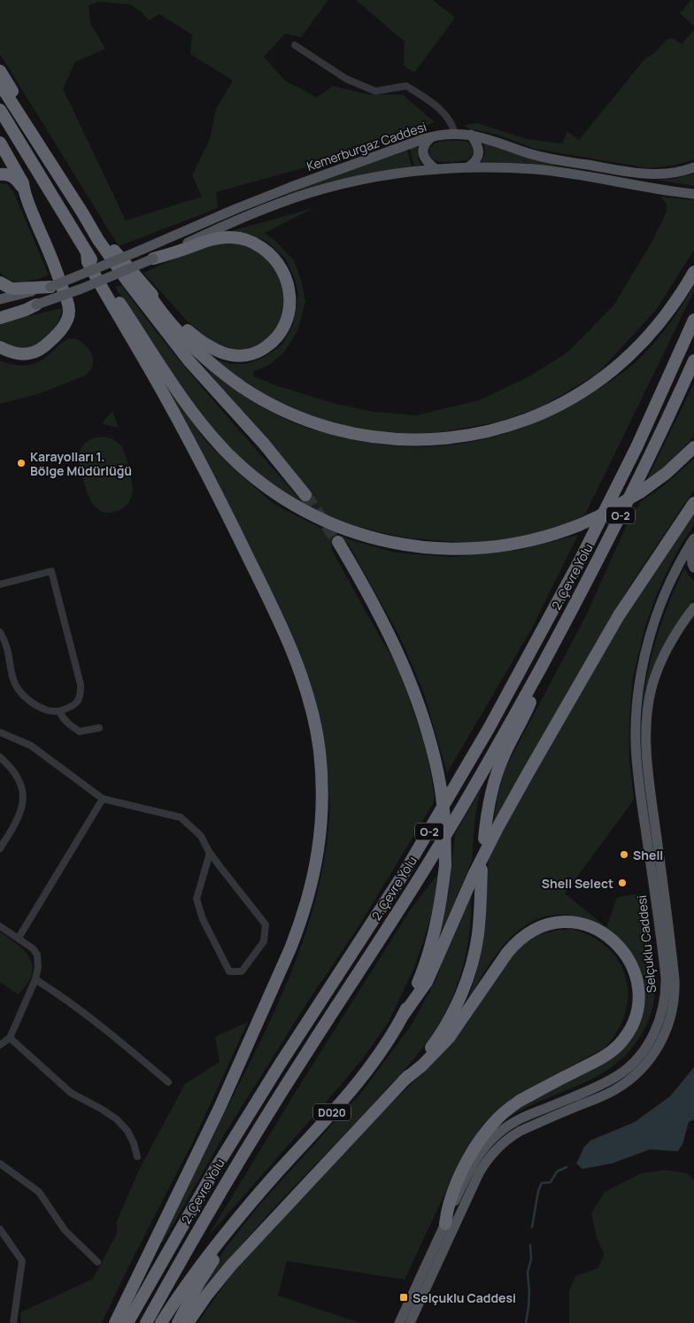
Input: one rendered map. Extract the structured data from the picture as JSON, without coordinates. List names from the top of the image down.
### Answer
{
  "streets": {
    "highway": ["O-2", "2. Çevre Yolu", "D020"],
    "main road": ["Kemerburgaz Caddesi", "Selçuklu Caddesi"]
  },
  "places": {
    "other": ["Karayolları 1. Bölge Müdürlüğü", "Shell", "Shell Select"],
    "transit": ["Selçuklu Caddesi"]
  }
}
